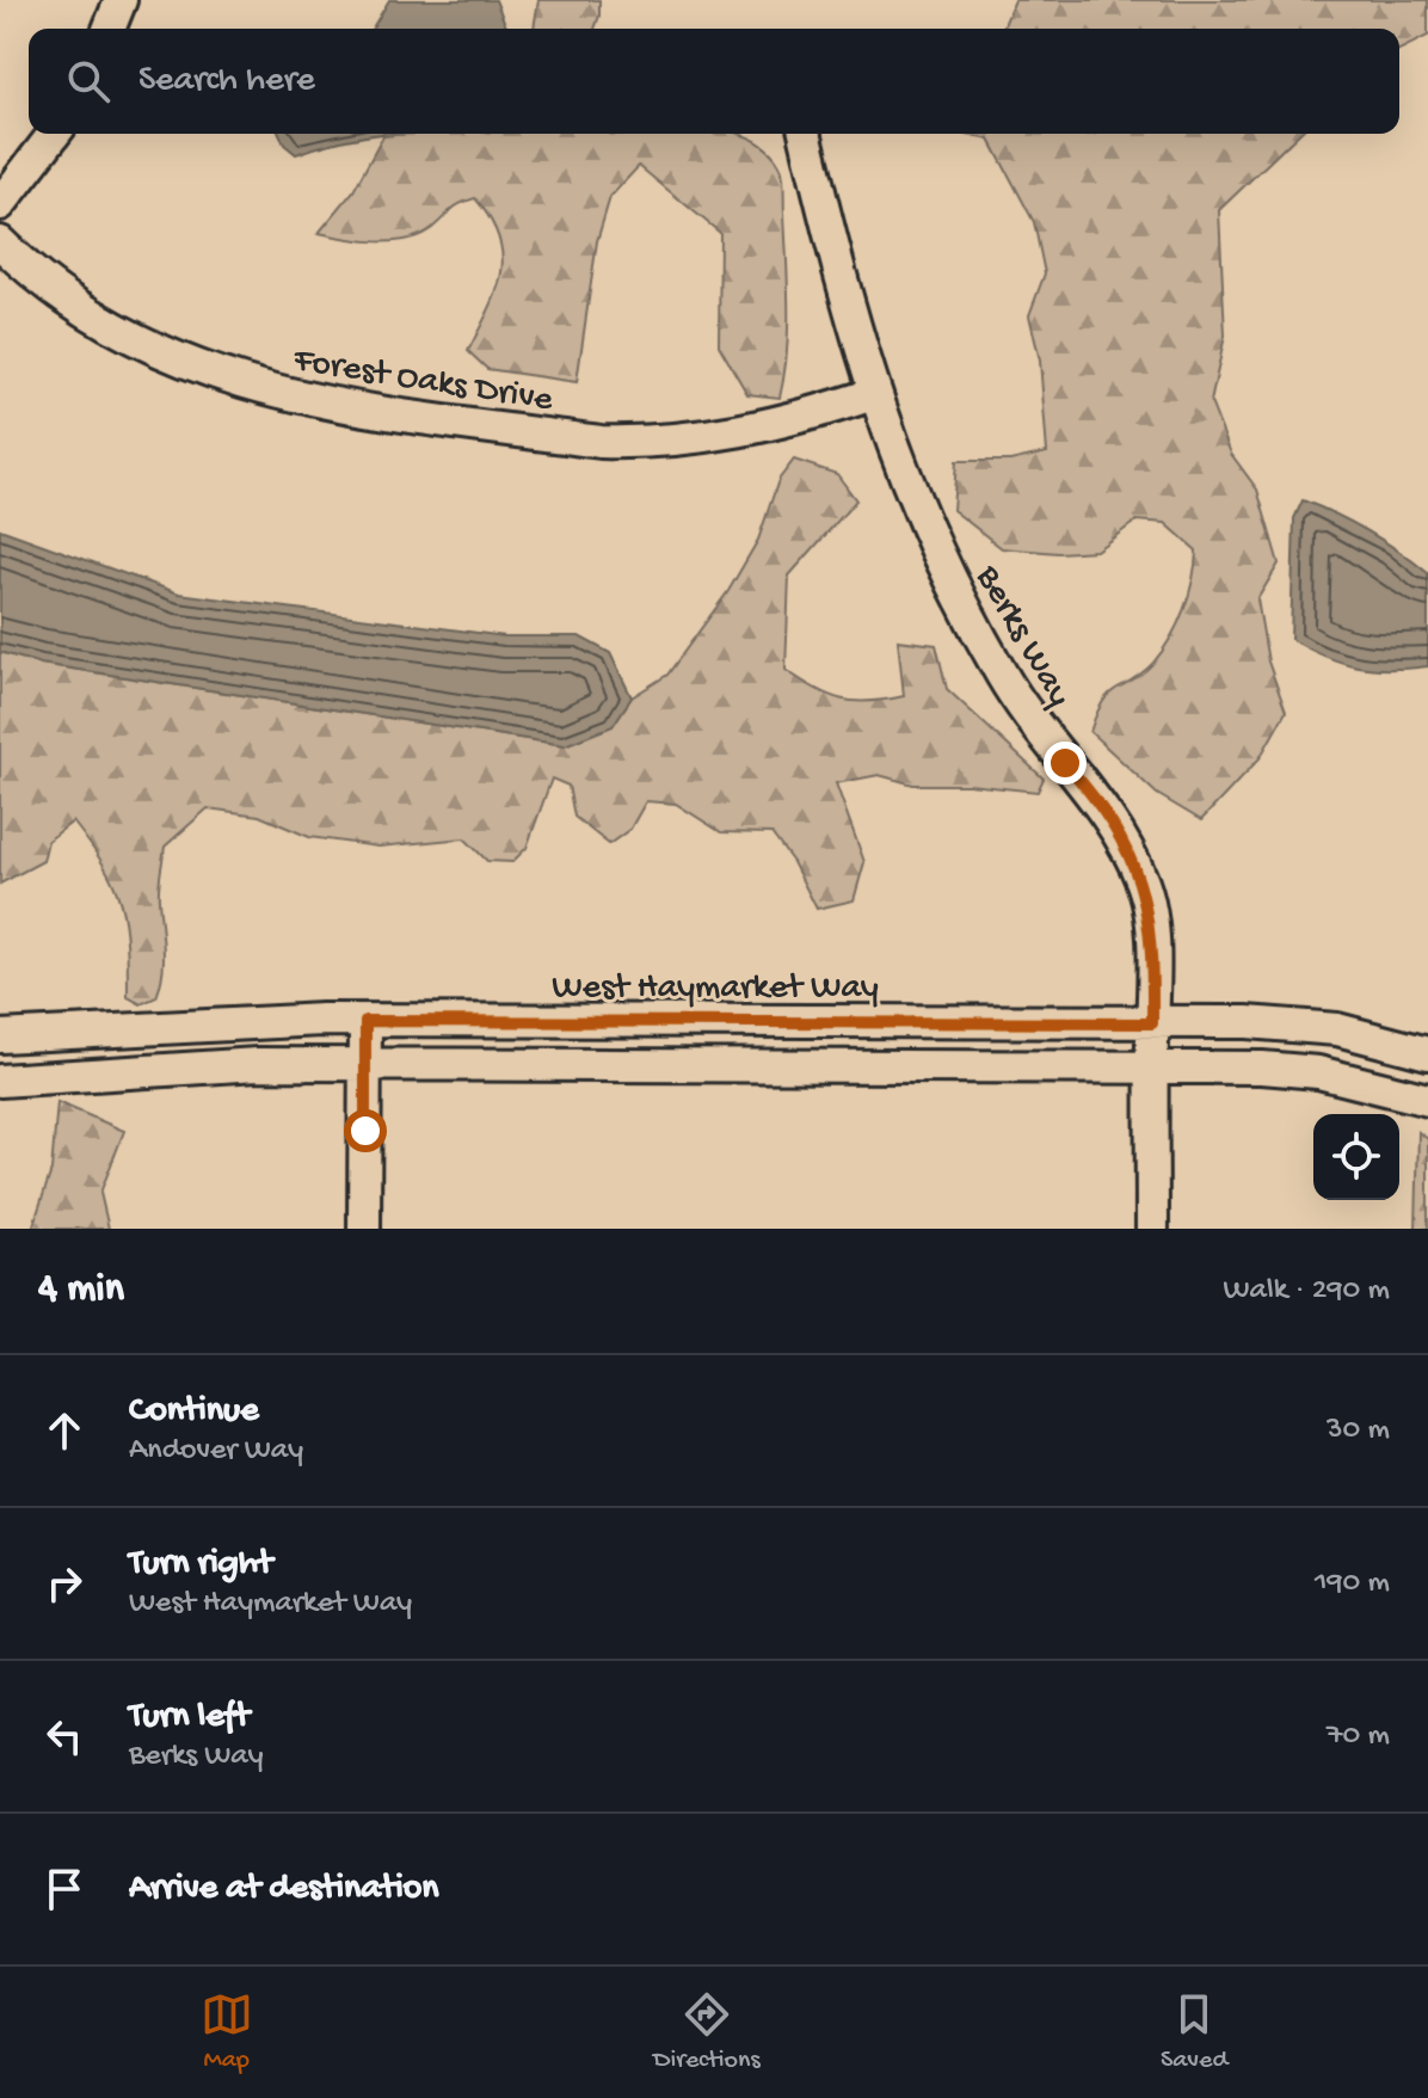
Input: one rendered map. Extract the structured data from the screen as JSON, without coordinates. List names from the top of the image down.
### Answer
{
  "streets": {
    "street": ["Forest Oaks Drive", "Berks Way", "West Haymarket Way"]
  },
  "crossings": [
    ["Forest Oaks Drive", "Berks Way"],
    ["Berks Way", "West Haymarket Way"]
  ],
  "page": {
    "search": "Search here",
    "heading": ["4 min", "Walk · 290 m"],
    "list": [
      ["Continue", "Andover Way", "30 m"],
      ["Turn right", "West Haymarket Way", "190 m"],
      ["Turn left", "Berks Way", "70 m"],
      "Arrive at destination"
    ],
    "nav": ["Map", "Directions", "Saved"]
  }
}
